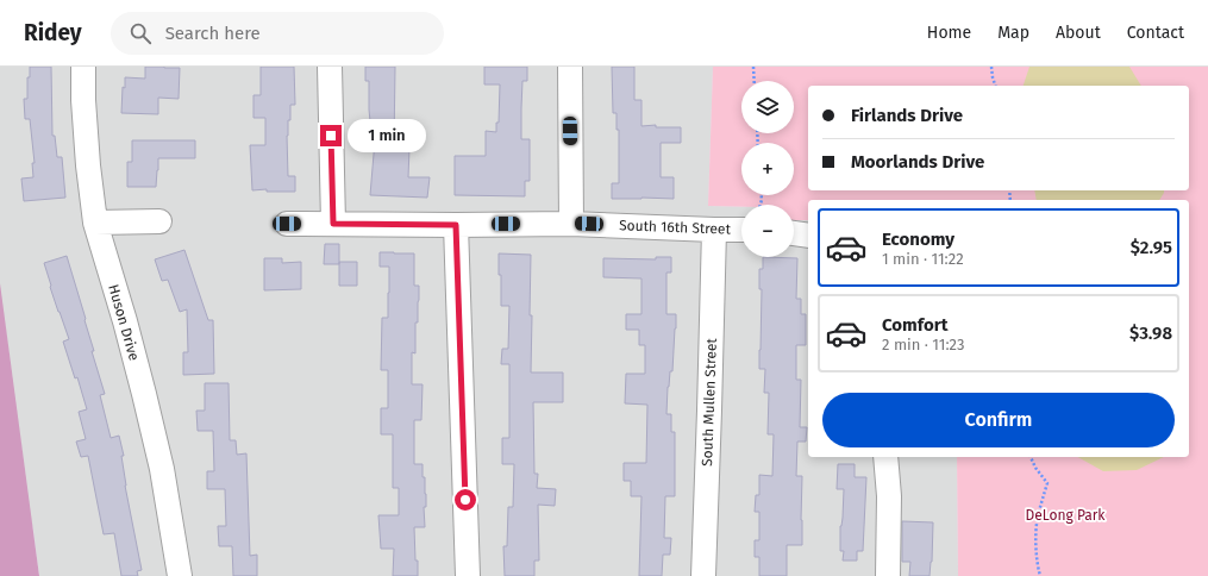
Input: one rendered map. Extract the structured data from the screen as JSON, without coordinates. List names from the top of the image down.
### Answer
{
  "streets": {
    "street": ["South 16th Street", "Huson Drive", "South Mullen Street"]
  },
  "crossings": [
    ["South 16th Street", "South Mullen Street"]
  ],
  "parks": ["DeLong Park"],
  "page": {
    "header": "Ridey",
    "search": "Search here",
    "nav": [
      "Home",
      "Map",
      "About",
      "Contact"
    ],
    "map_buttons": ["+", "−"],
    "banner": ["Firlands Drive", "Moorlands Drive"],
    "bubble": "1 min",
    "list": [
      {
        "name": "Economy",
        "note": "1 min · 11:22",
        "value": "$2.95"
      },
      {
        "name": "Comfort",
        "note": "2 min · 11:23",
        "value": "$3.98"
      }
    ],
    "buttons": "Confirm"
  }
}
